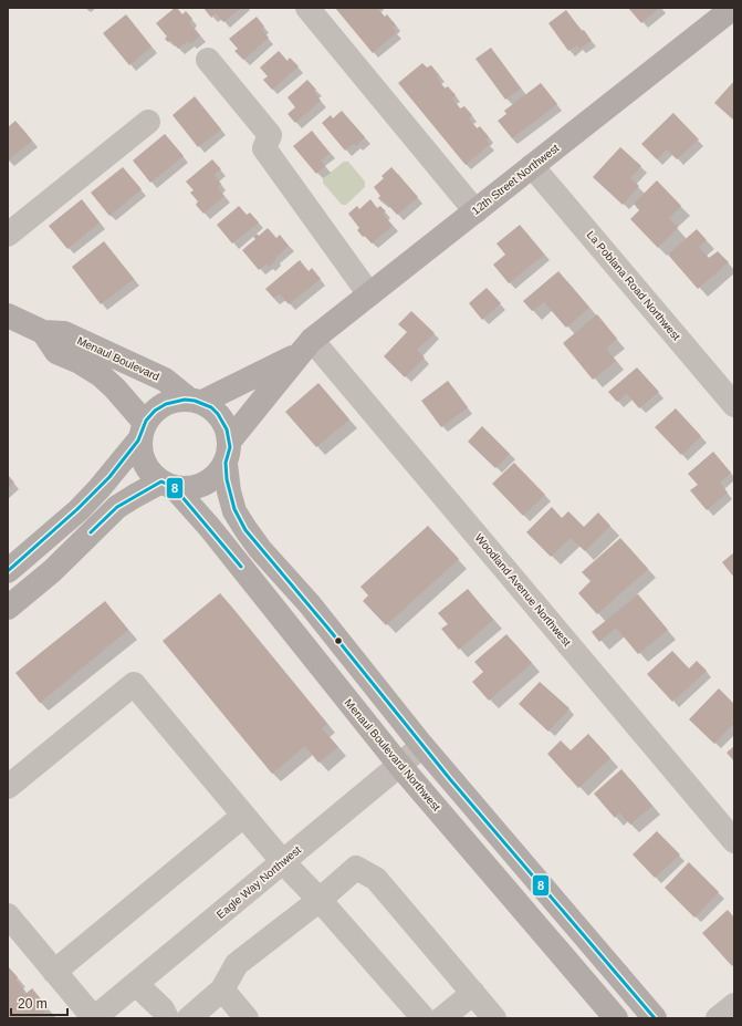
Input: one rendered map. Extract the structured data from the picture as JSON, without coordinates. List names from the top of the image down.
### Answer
{
  "streets": {
    "main road": ["12th Street Northwest", "Menaul Boulevard", "Menaul Boulevard Northwest"],
    "street": ["La Poblana Road Northwest", "Woodland Avenue Northwest", "Eagle Way Northwest"]
  },
  "crossings": [
    ["12th Street Northwest", "La Poblana Road Northwest"],
    ["12th Street Northwest", "Menaul Boulevard"],
    ["12th Street Northwest", "Woodland Avenue Northwest"],
    ["12th Street Northwest", "Menaul Boulevard Northwest"],
    ["Menaul Boulevard", "Menaul Boulevard Northwest"],
    ["Menaul Boulevard Northwest", "Eagle Way Northwest"]
  ],
  "lines": ["transit line 8"],
  "scale_bar": "20 m"
}
